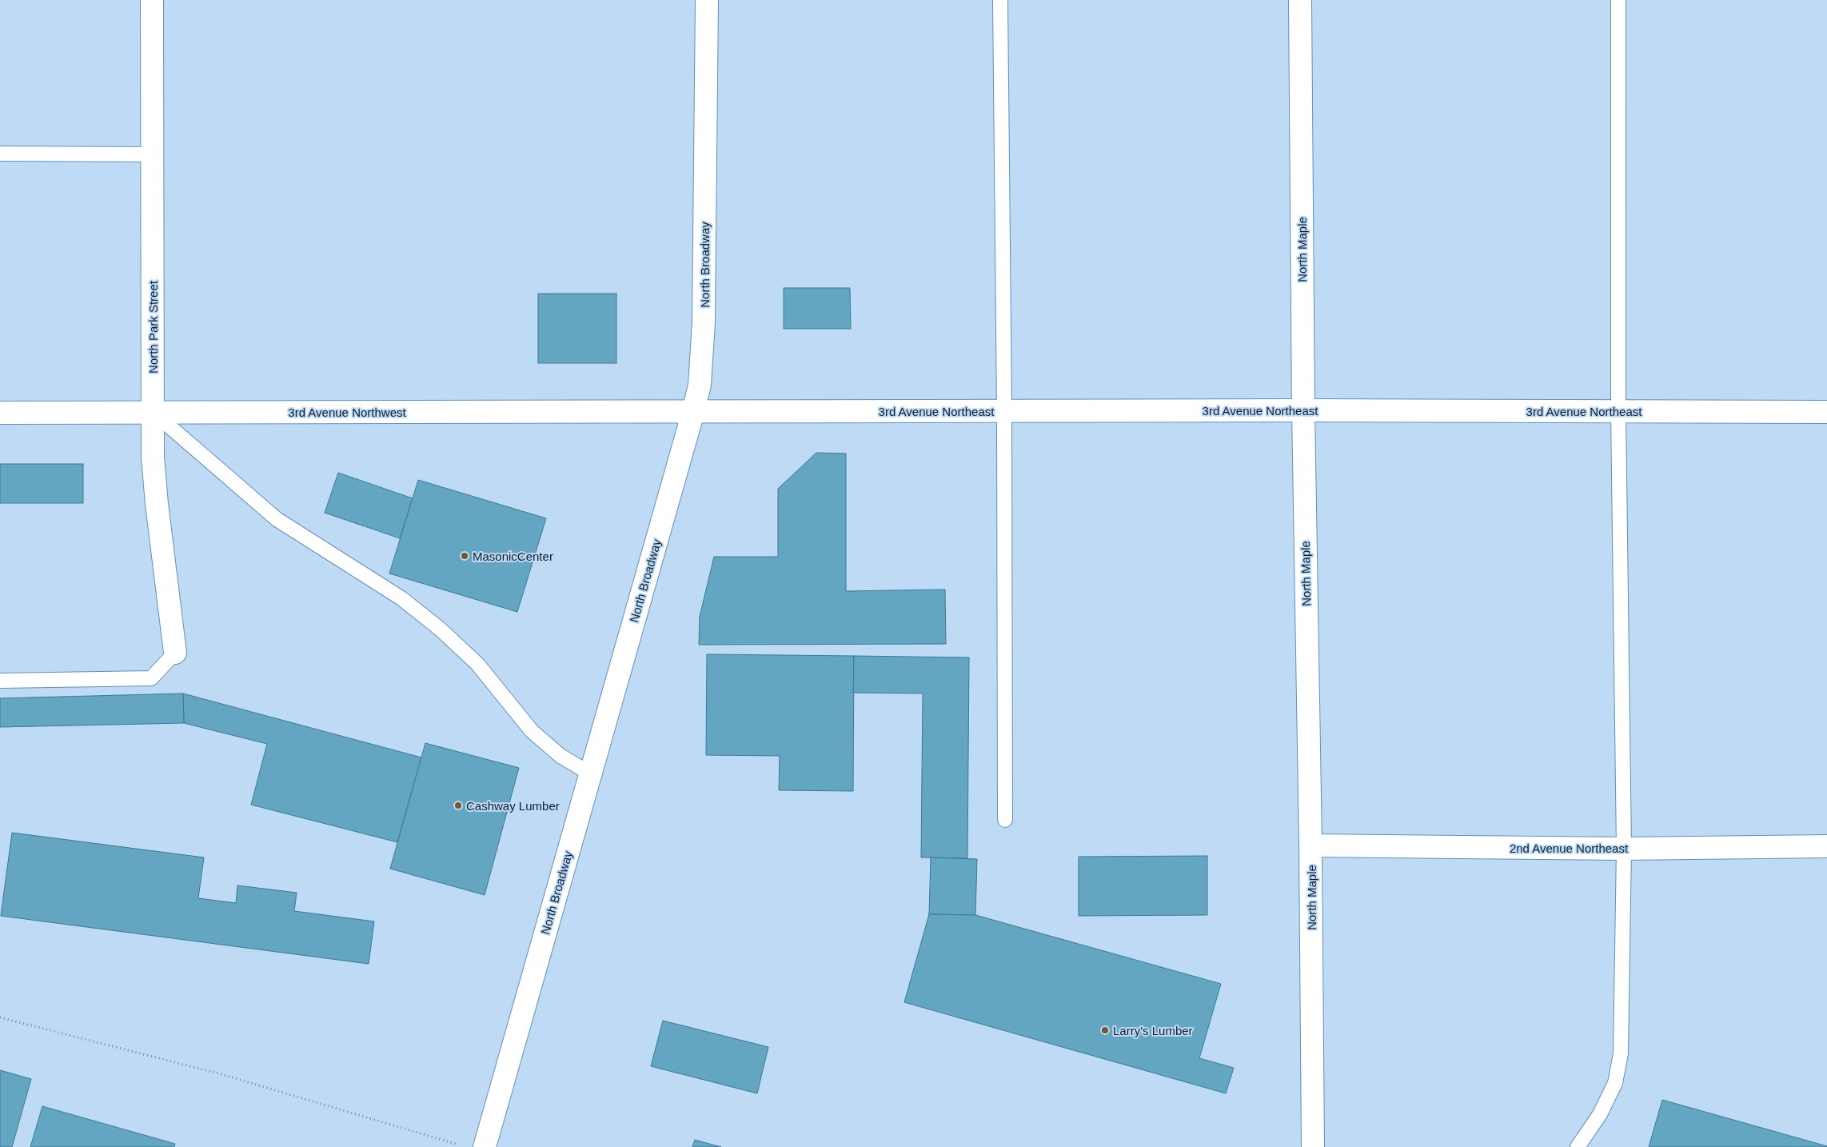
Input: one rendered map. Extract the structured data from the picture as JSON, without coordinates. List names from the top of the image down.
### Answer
{
  "streets": {
    "street": [
      "North Maple",
      "North Broadway",
      "North Park Street",
      "3rd Avenue Northeast",
      "3rd Avenue Northwest",
      "2nd Avenue Northeast"
    ]
  },
  "crossings": [
    ["North Maple", "3rd Avenue Northeast"],
    ["North Maple", "2nd Avenue Northeast"],
    ["North Broadway", "3rd Avenue Northeast"],
    ["North Broadway", "3rd Avenue Northwest"],
    ["North Park Street", "3rd Avenue Northwest"],
    ["3rd Avenue Northeast", "3rd Avenue Northwest"]
  ],
  "places": ["MasonicCenter", "Cashway Lumber", "Larry's Lumber"]
}
